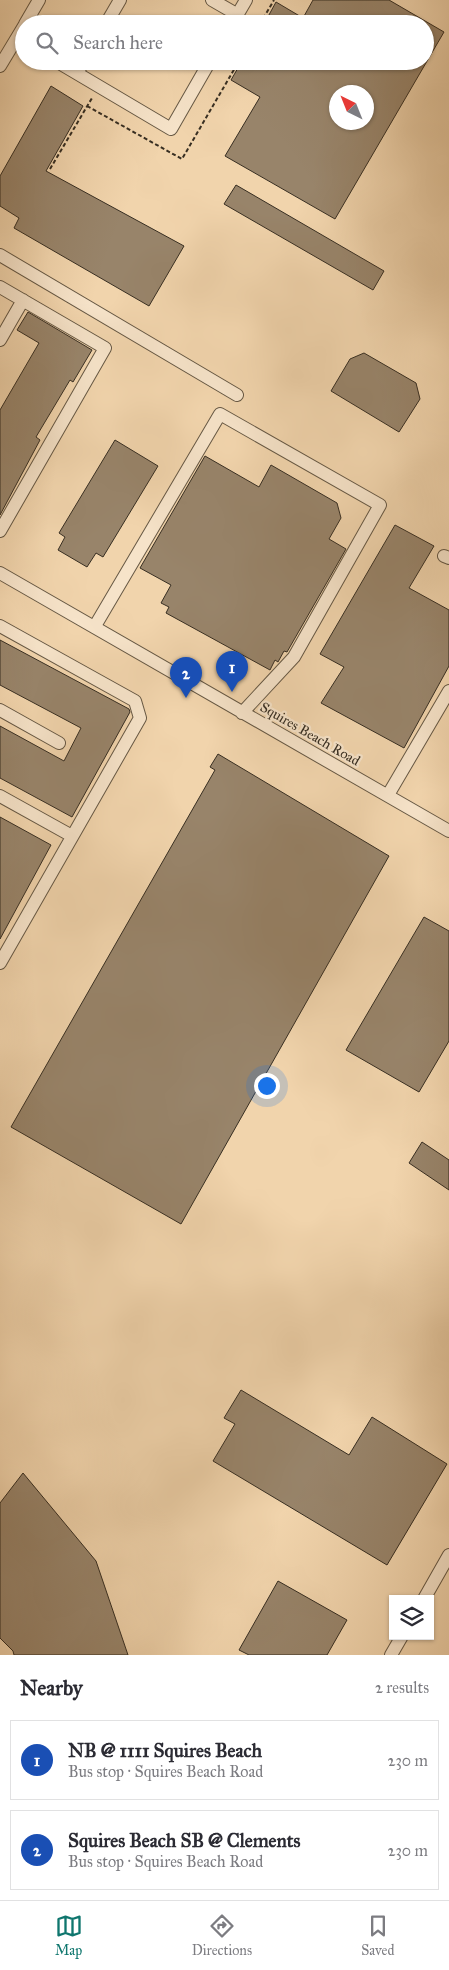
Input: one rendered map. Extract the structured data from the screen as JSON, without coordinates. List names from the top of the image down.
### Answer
{
  "streets": {
    "street": ["Squires Beach Road"]
  },
  "north": "top left",
  "page": {
    "search": "Search here",
    "pins": ["1", "2"],
    "heading": ["Nearby", "2 results"],
    "list": [
      {
        "mark": "1",
        "name": "NB @ 1111 Squires Beach",
        "note": "Bus stop · Squires Beach Road",
        "value": "230 m"
      },
      {
        "mark": "2",
        "name": "Squires Beach SB @ Clements",
        "note": "Bus stop · Squires Beach Road",
        "value": "230 m"
      }
    ],
    "nav": ["Map", "Directions", "Saved"]
  }
}
